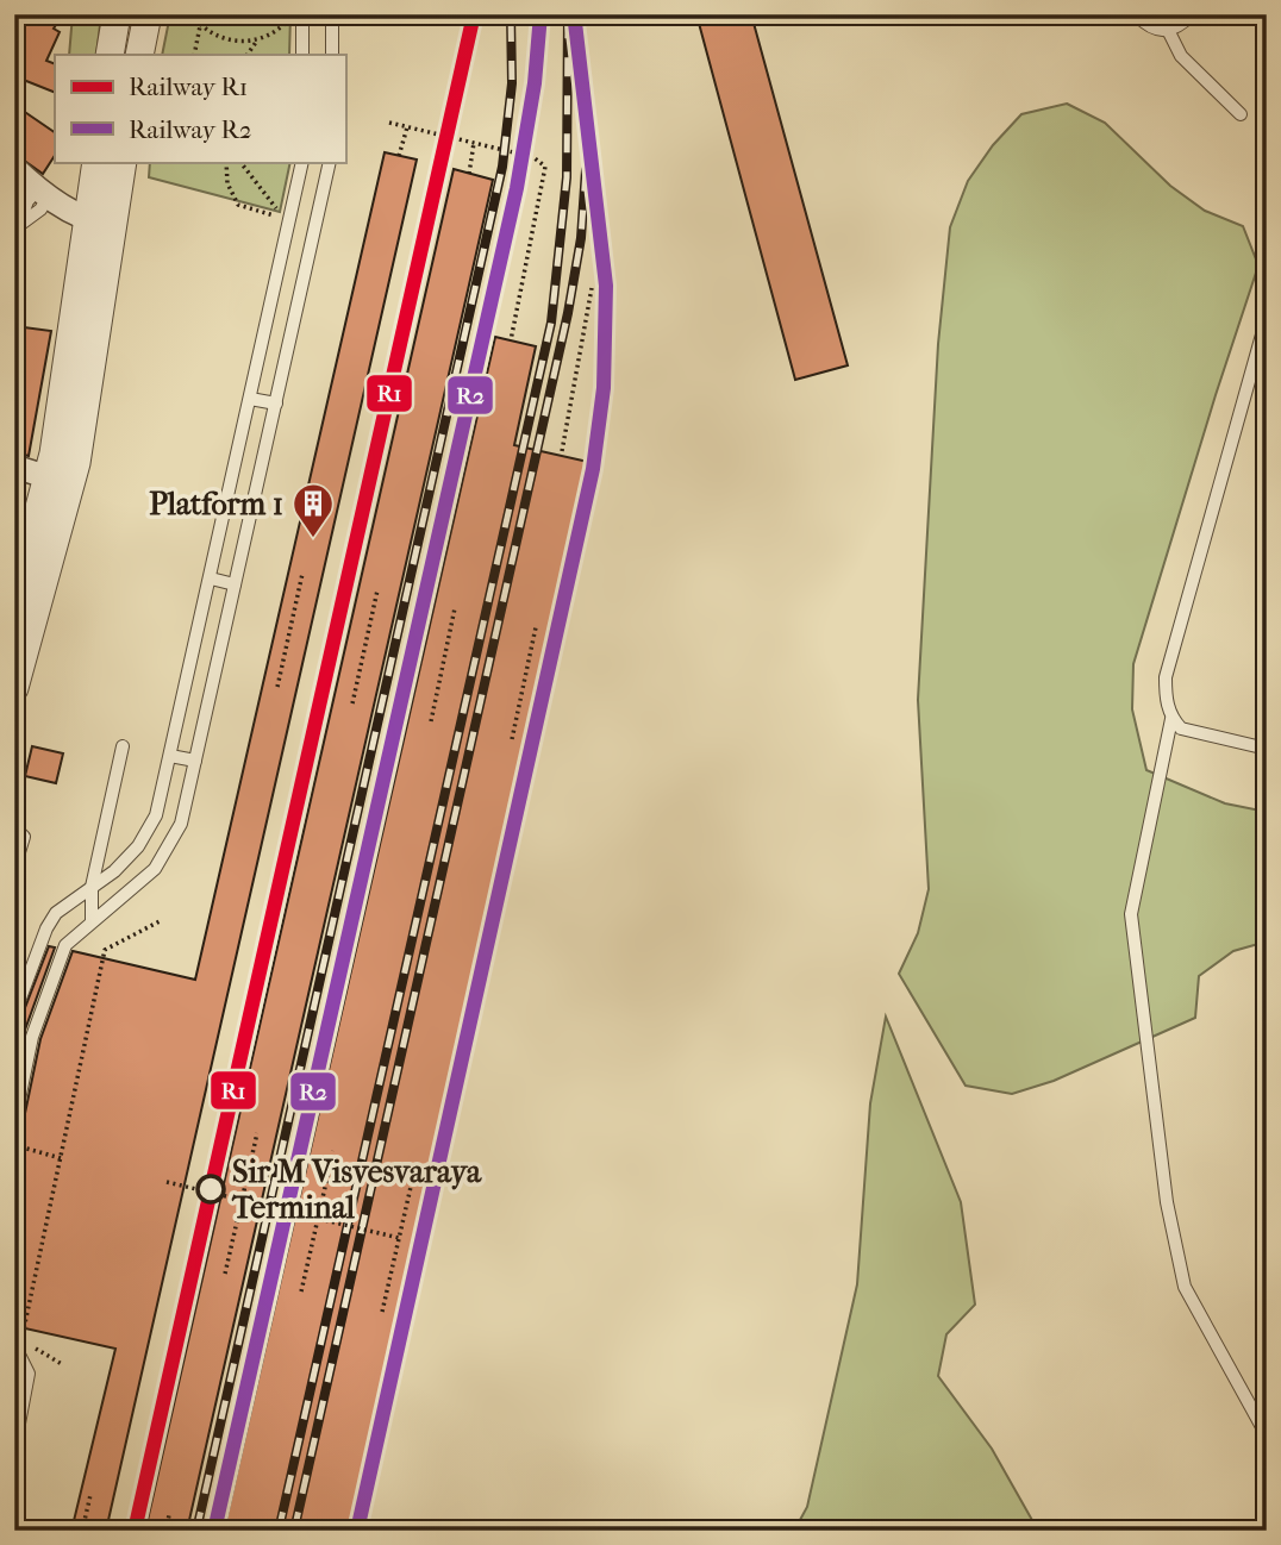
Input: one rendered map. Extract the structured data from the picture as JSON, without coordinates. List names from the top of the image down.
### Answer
{
  "places": {
    "building": ["Platform 1"],
    "other": ["Sir M Visvesvaraya Terminal"]
  },
  "lines": ["rail line R1", "rail line R2"],
  "legend": ["Railway R1", "Railway R2"]
}
